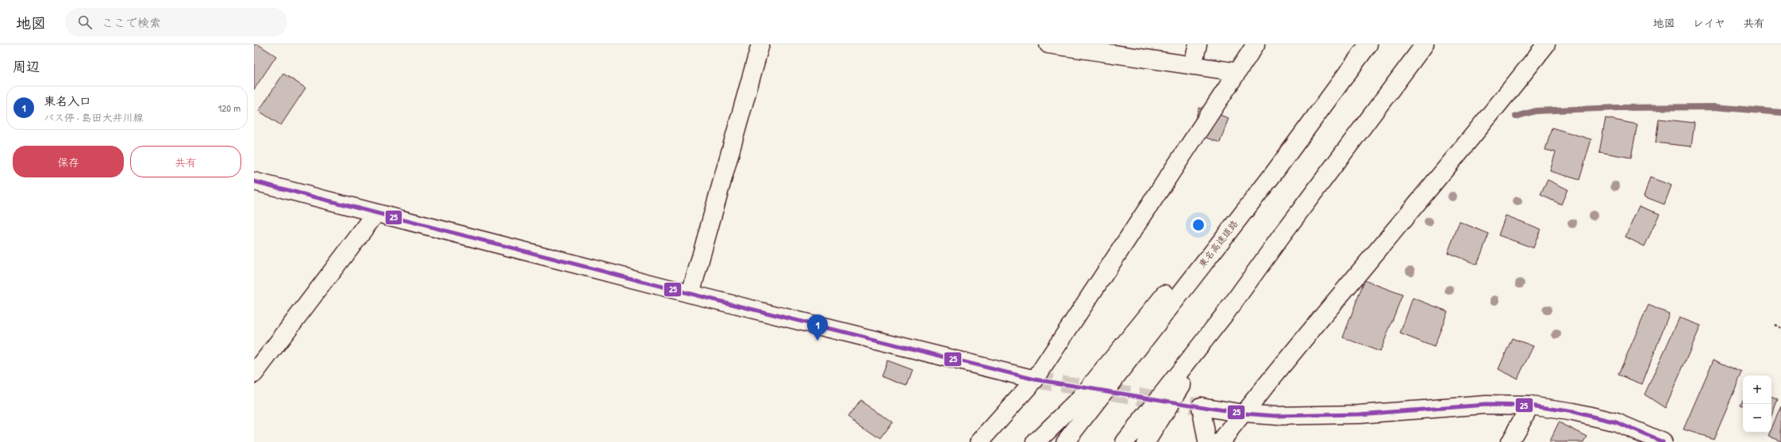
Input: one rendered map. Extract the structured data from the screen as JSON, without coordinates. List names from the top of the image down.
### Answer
{
  "streets": {
    "main road": ["東名高速道路"]
  },
  "lines": ["transit line 25"],
  "page": {
    "header": "地図",
    "search": "ここで検索",
    "nav": ["地図", "レイヤ", "共有"],
    "heading": "周辺",
    "list": [
      {
        "mark": "1",
        "name": "東名入口",
        "note": "バス停 · 島田大井川線",
        "value": "120 m"
      }
    ],
    "buttons": ["保存", "共有"],
    "pins": "1",
    "map_buttons": ["+", "−"]
  }
}
